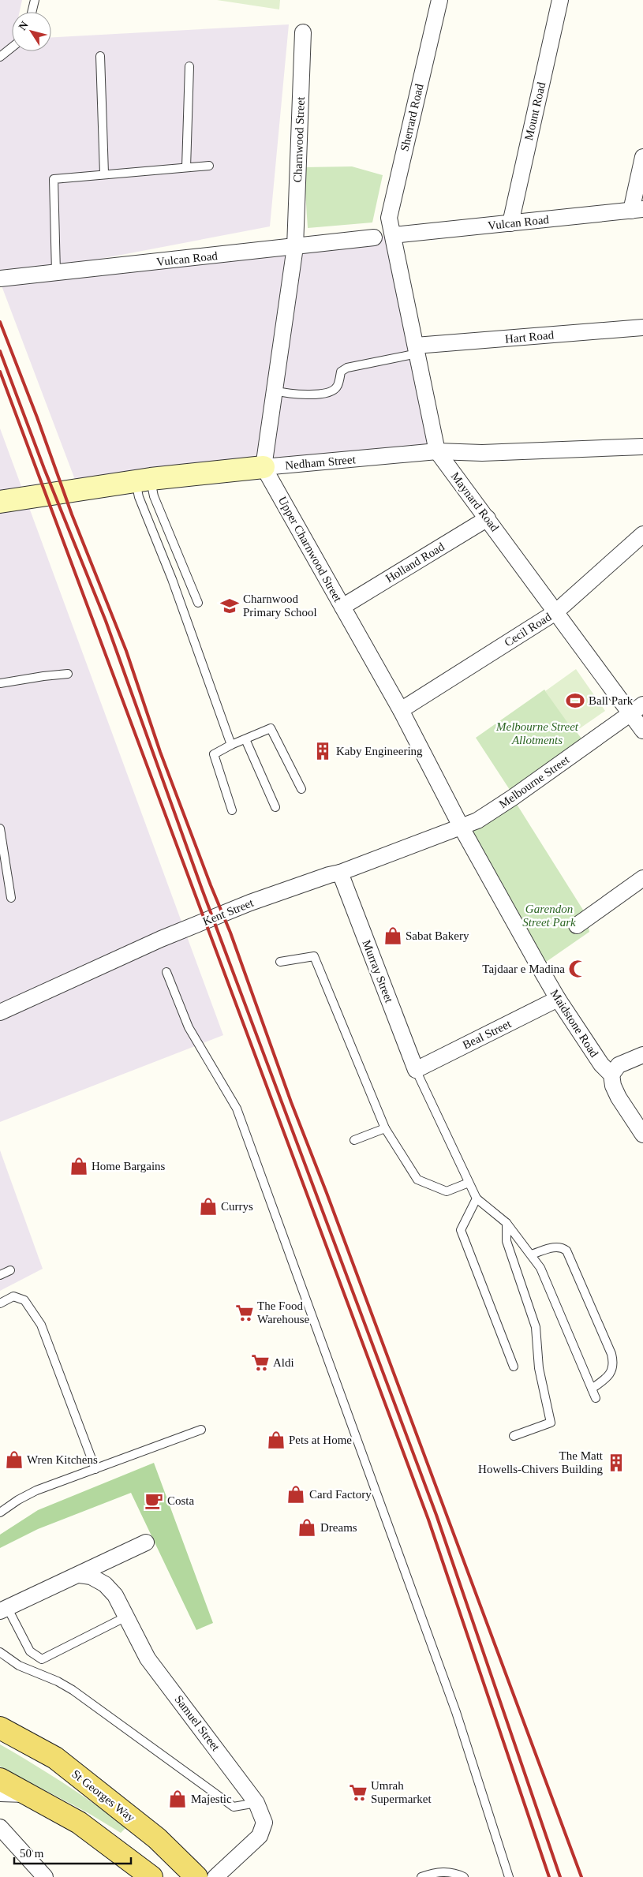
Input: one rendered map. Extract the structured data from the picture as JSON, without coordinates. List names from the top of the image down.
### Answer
{
  "streets": {
    "main road": ["St Georges Way"],
    "street": [
      "Mount Road",
      "Sherrard Road",
      "Charnwood Street",
      "Vulcan Road",
      "Hart Road",
      "Nedham Street",
      "Maynard Road",
      "Upper Charnwood Street",
      "Holland Road",
      "Cecil Road",
      "Melbourne Street",
      "Kent Street",
      "Murray Street",
      "Maidstone Road",
      "Beal Street",
      "Samuel Street"
    ]
  },
  "crossings": [
    ["Mount Road", "Vulcan Road"],
    ["Sherrard Road", "Vulcan Road"],
    ["Sherrard Road", "Maynard Road"],
    ["Charnwood Street", "Vulcan Road"],
    ["Vulcan Road", "Maynard Road"],
    ["Hart Road", "Maynard Road"],
    ["Nedham Street", "Maynard Road"],
    ["Nedham Street", "Upper Charnwood Street"],
    ["Maynard Road", "Holland Road"],
    ["Maynard Road", "Cecil Road"],
    ["Maynard Road", "Melbourne Street"],
    ["Upper Charnwood Street", "Holland Road"],
    ["Upper Charnwood Street", "Cecil Road"],
    ["Upper Charnwood Street", "Melbourne Street"],
    ["Upper Charnwood Street", "Kent Street"],
    ["Upper Charnwood Street", "Maidstone Road"],
    ["Melbourne Street", "Kent Street"],
    ["Melbourne Street", "Maidstone Road"],
    ["Kent Street", "Murray Street"],
    ["Kent Street", "Maidstone Road"],
    ["Murray Street", "Beal Street"],
    ["Maidstone Road", "Beal Street"]
  ],
  "parks": ["Melbourne Street Allotments", "Garendon Street Park"],
  "places": {
    "school or university": ["Charnwood Primary School"],
    "sports": ["Ball Park"],
    "building": ["Kaby Engineering", "The Matt Howells-Chivers Building"],
    "shop": [
      "Sabat Bakery",
      "Home Bargains",
      "Currys",
      "Pets at Home",
      "Wren Kitchens",
      "Card Factory",
      "Dreams",
      "Majestic"
    ],
    "mosque": ["Tajdaar e Madina"],
    "supermarket": ["The Food Warehouse", "Aldi", "Umrah Supermarket"],
    "cafe": ["Costa"]
  },
  "scale_bar": "50 m",
  "north": "top left"
}
